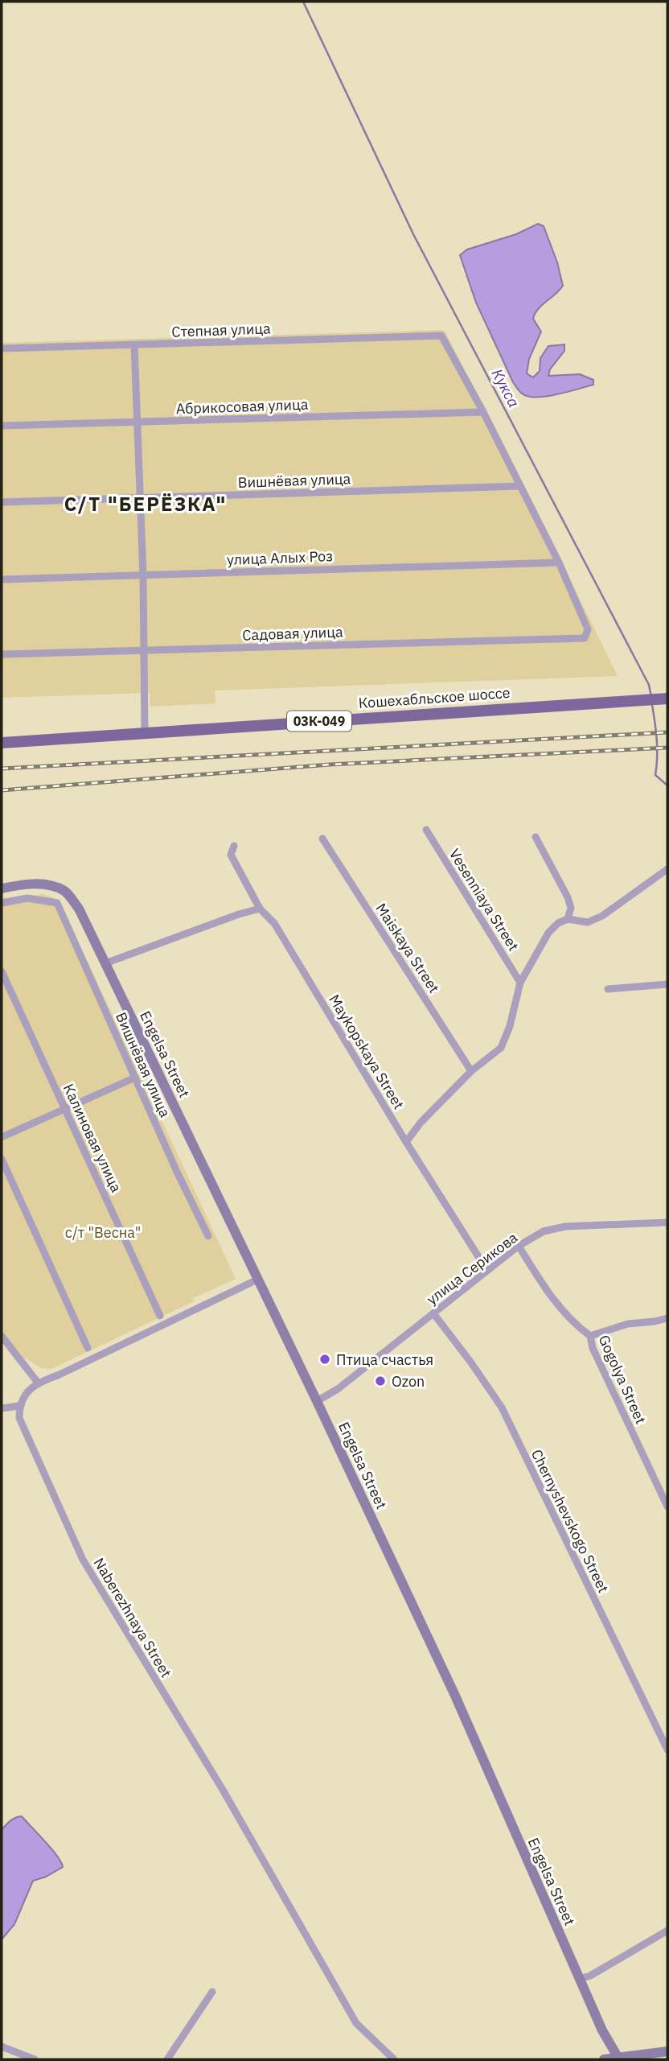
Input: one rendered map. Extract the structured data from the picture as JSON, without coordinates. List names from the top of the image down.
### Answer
{
  "streets": {
    "main road": ["Кошехабльское шоссе", "03К-049"],
    "street": [
      "Степная улица",
      "Абрикосовая улица",
      "Вишнёвая улица",
      "улица Алых Роз",
      "Садовая улица",
      "Vesenniaya Street",
      "Maiskaya Street",
      "Maykopskaya Street",
      "Engelsa Street",
      "Калиновая улица",
      "улица Серикова",
      "Gogolya Street",
      "Chernyshevskogo Street",
      "Naberezhnaya Street"
    ]
  },
  "crossings": [
    ["Степная улица", "Абрикосовая улица"],
    ["улица Алых Роз", "Садовая улица"],
    ["Maykopskaya Street", "улица Серикова"],
    ["Engelsa Street", "улица Серикова"],
    ["улица Серикова", "Gogolya Street"],
    ["улица Серикова", "Chernyshevskogo Street"]
  ],
  "districts": ["С/Т \"БЕРЁЗКА\""],
  "water": ["Кукса"],
  "parks": ["с/т \"Весна\""],
  "places": ["Птица счастья", "Ozon"]
}
